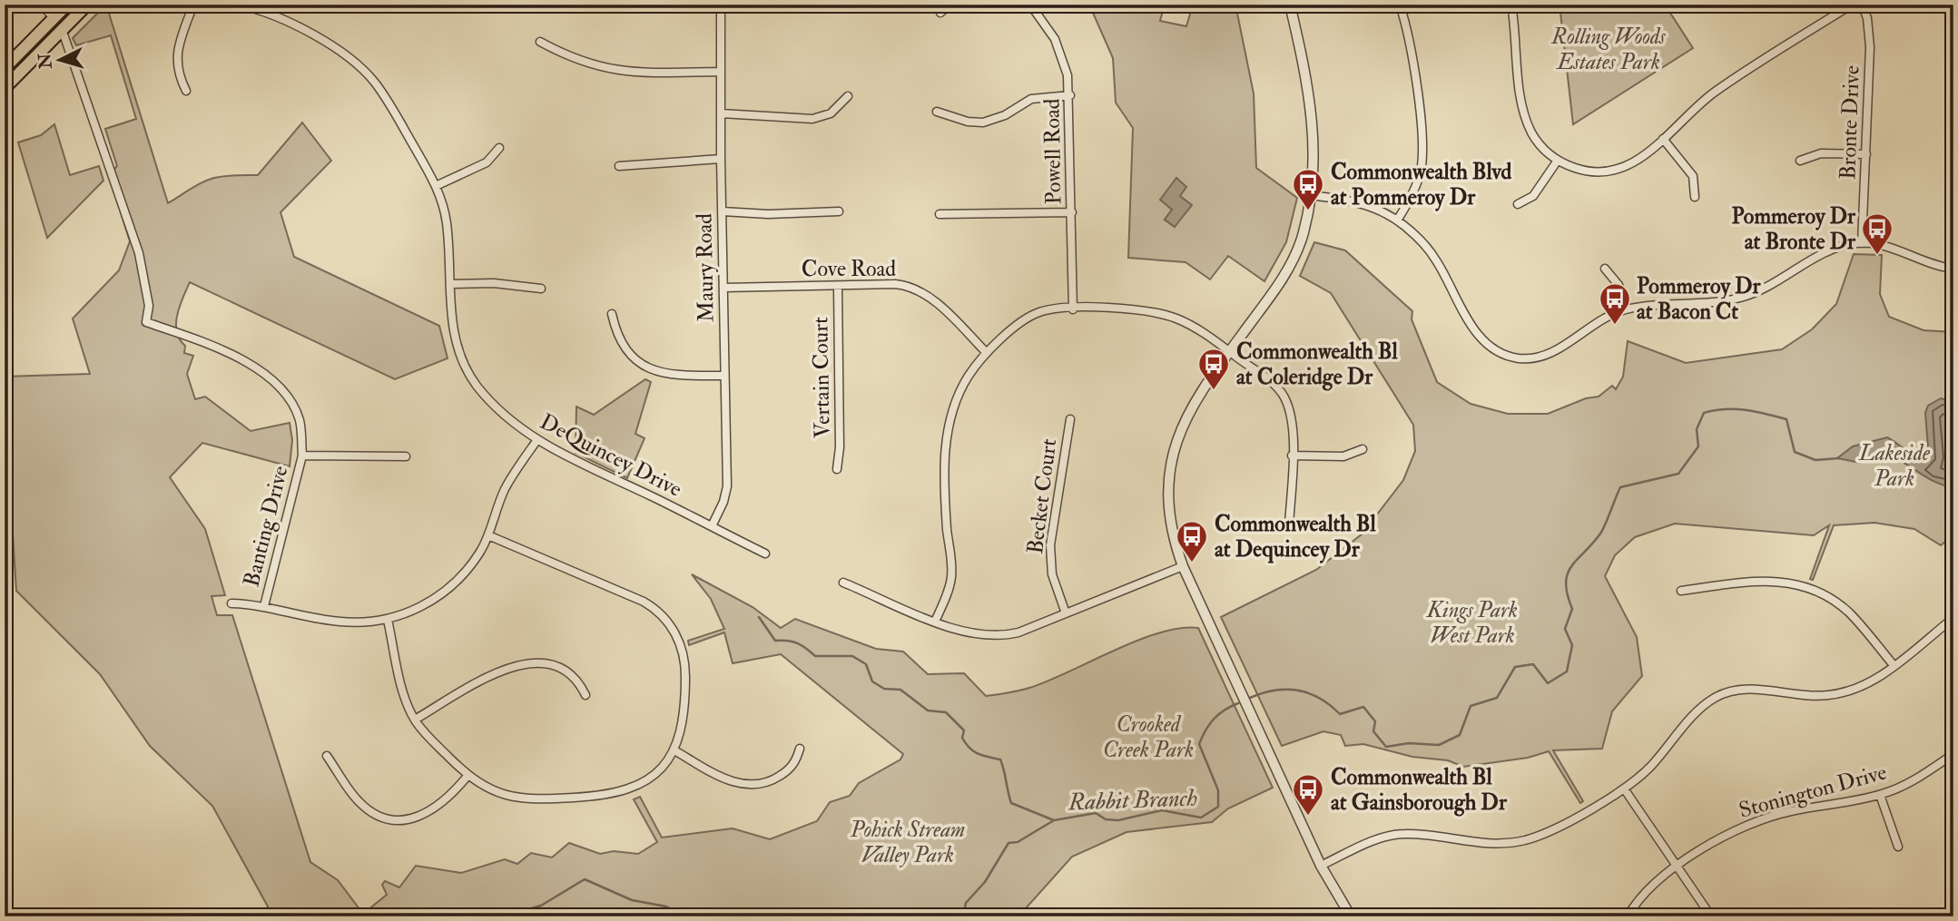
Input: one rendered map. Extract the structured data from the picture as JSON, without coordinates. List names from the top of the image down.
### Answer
{
  "streets": {
    "street": [
      "Bronte Drive",
      "Powell Road",
      "Maury Road",
      "Cove Road",
      "Vertain Court",
      "DeQuincey Drive",
      "Becket Court",
      "Banting Drive",
      "Stonington Drive"
    ]
  },
  "crossings": [
    ["Maury Road", "Cove Road"],
    ["Maury Road", "DeQuincey Drive"],
    ["Cove Road", "Vertain Court"]
  ],
  "water": ["Rabbit Branch"],
  "parks": [
    "Rolling Woods Estates Park",
    "Lakeside Park",
    "Kings Park West Park",
    "Crooked Creek Park",
    "Pohick Stream Valley Park"
  ],
  "places": {
    "bus stop": [
      "Commonwealth Blvd at Pommeroy Dr",
      "Pommeroy Dr at Bronte Dr",
      "Pommeroy Dr at Bacon Ct",
      "Commonwealth Bl at Coleridge Dr",
      "Commonwealth Bl at Dequincey Dr",
      "Commonwealth Bl at Gainsborough Dr"
    ]
  },
  "north": "left"
}
